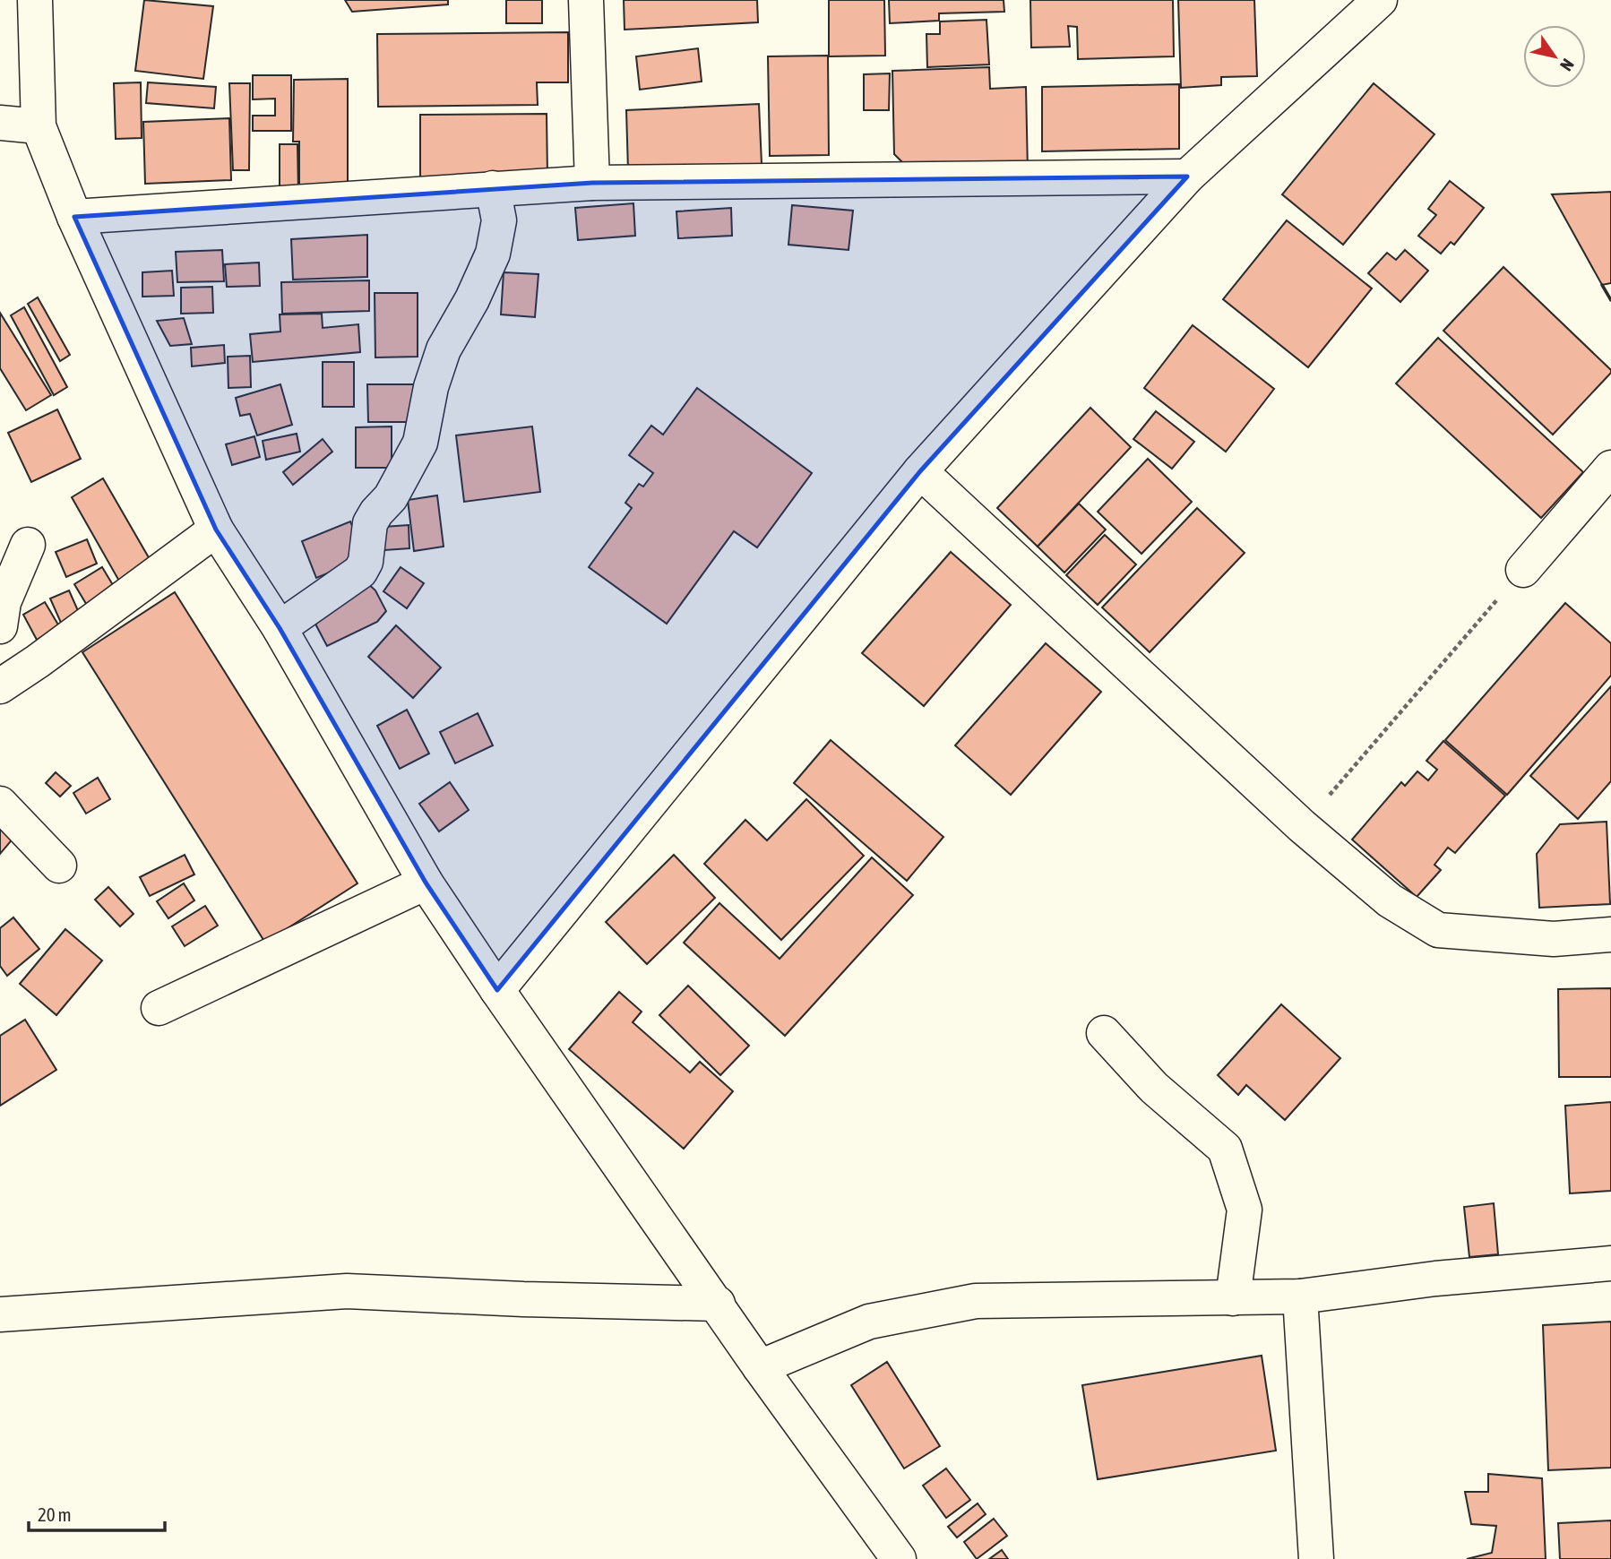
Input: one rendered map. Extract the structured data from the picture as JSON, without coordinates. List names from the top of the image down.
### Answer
{
  "scale_bar": "20 m",
  "north": "bottom right"
}
